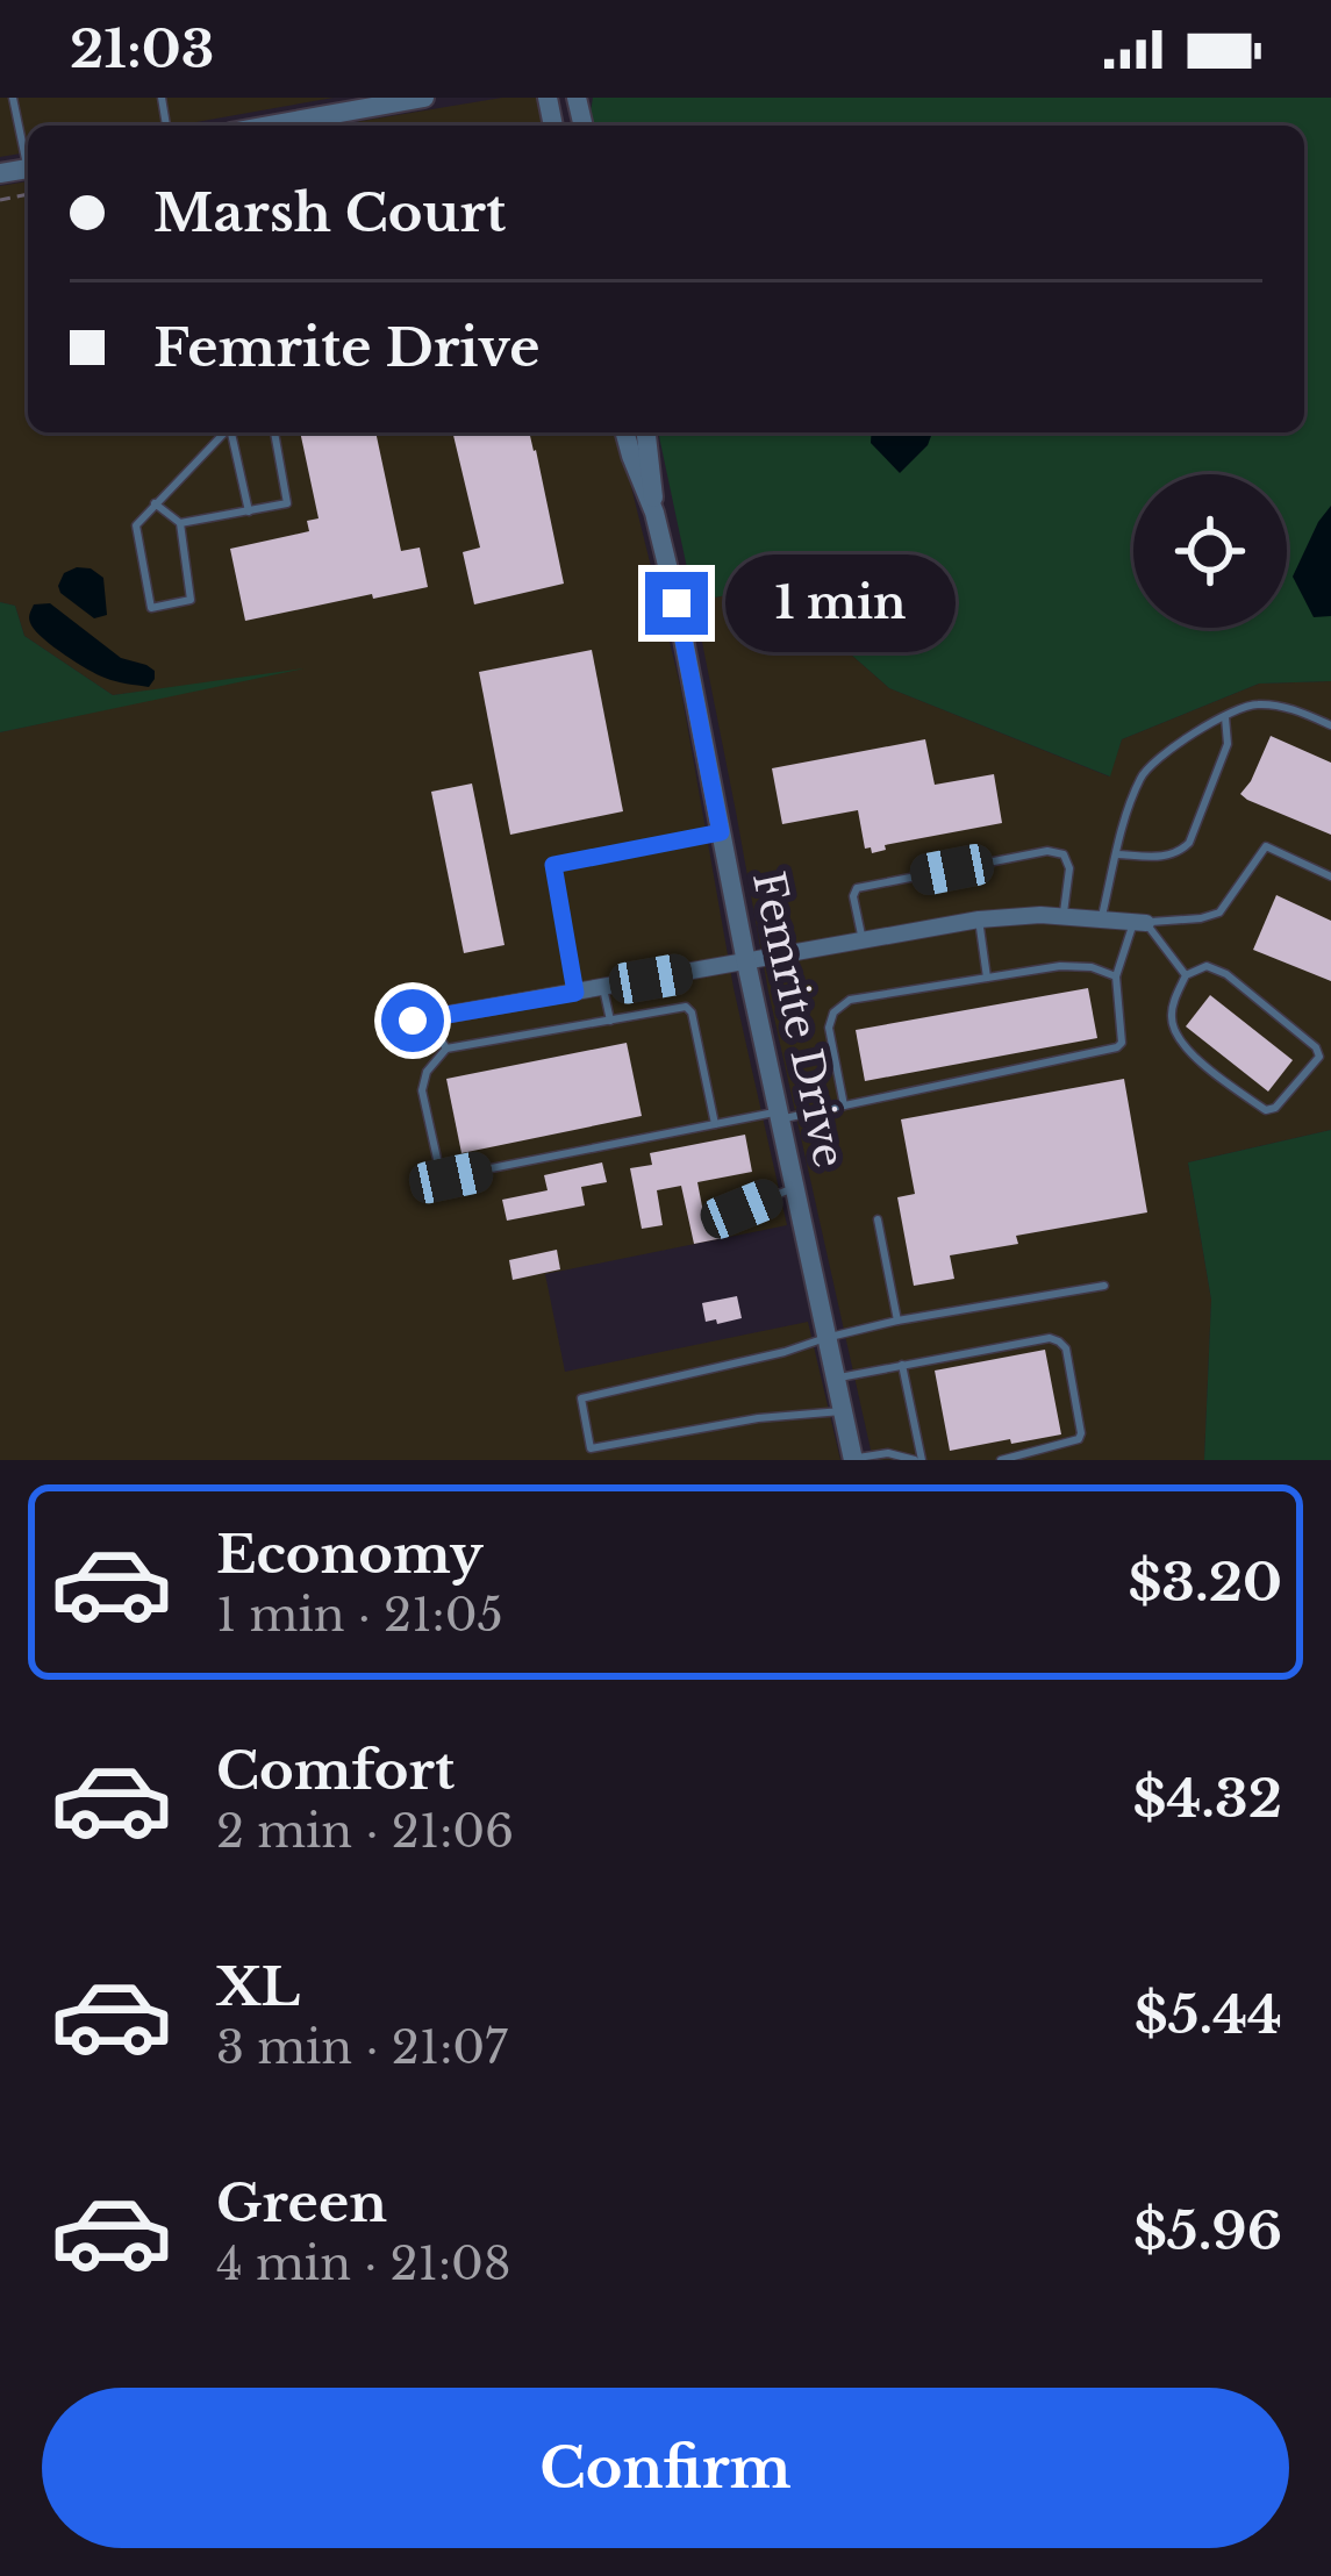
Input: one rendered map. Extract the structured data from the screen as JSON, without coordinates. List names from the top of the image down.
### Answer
{
  "streets": {
    "street": ["Femrite Drive"]
  },
  "page": {
    "status": "21:03",
    "banner": ["Marsh Court", "Femrite Drive"],
    "bubble": "1 min",
    "list": [
      {
        "name": "Economy",
        "note": "1 min · 21:05",
        "value": "$3.20"
      },
      {
        "name": "Comfort",
        "note": "2 min · 21:06",
        "value": "$4.32"
      },
      {
        "name": "XL",
        "note": "3 min · 21:07",
        "value": "$5.44"
      },
      {
        "name": "Green",
        "note": "4 min · 21:08",
        "value": "$5.96"
      }
    ],
    "buttons": "Confirm"
  }
}
